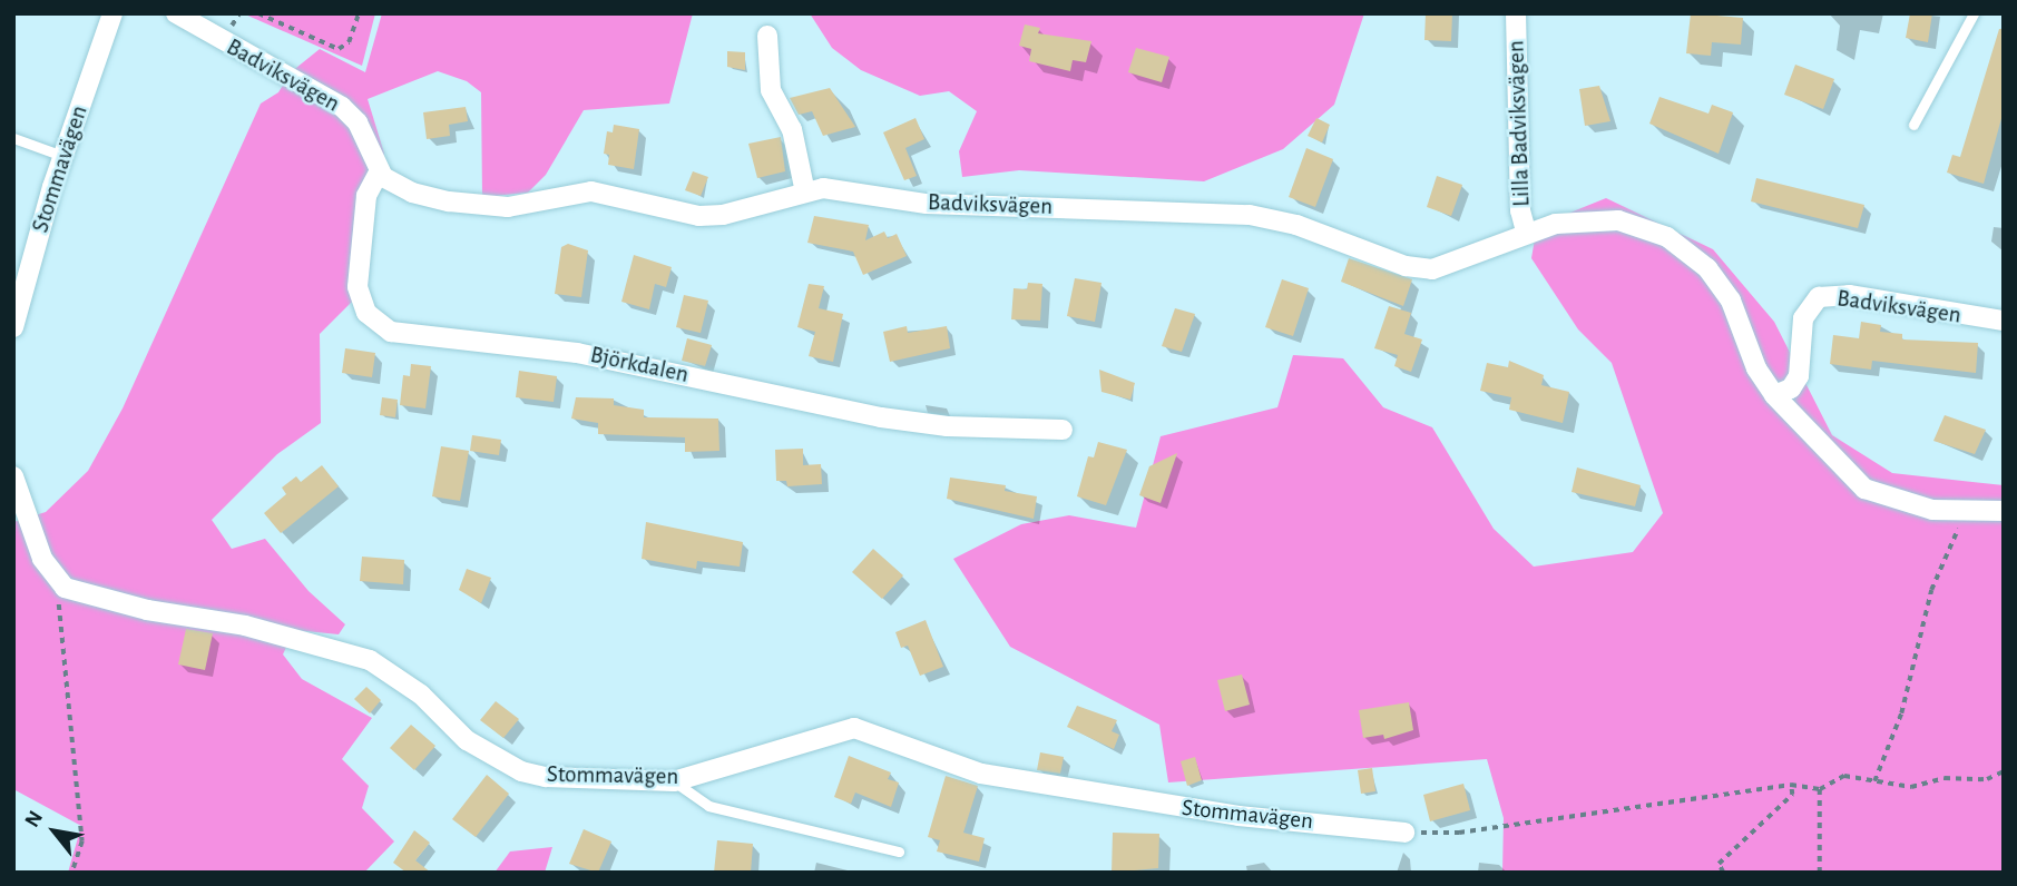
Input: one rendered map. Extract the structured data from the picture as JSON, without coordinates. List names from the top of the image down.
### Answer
{
  "streets": {
    "street": [
      "Badviksvägen",
      "Lilla Badviksvägen",
      "Stommavägen",
      "Björkdalen"
    ]
  },
  "crossings": [
    ["Badviksvägen", "Lilla Badviksvägen"],
    ["Badviksvägen", "Björkdalen"]
  ],
  "north": "top left"
}
